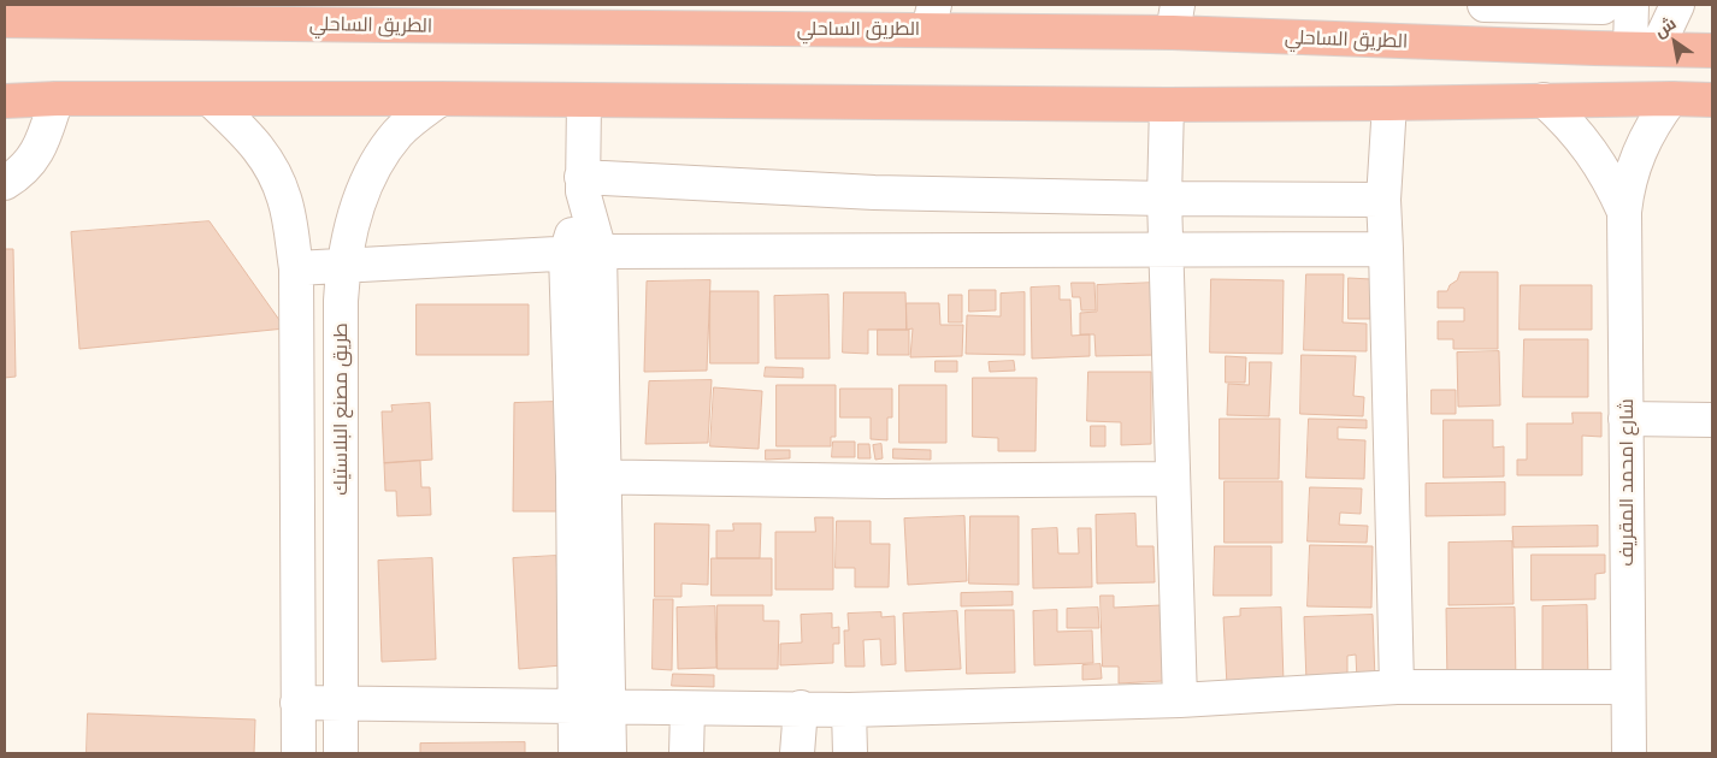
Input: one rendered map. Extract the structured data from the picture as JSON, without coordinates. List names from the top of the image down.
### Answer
{
  "streets": {
    "highway": ["الطريق الساحلي"],
    "street": ["طريق مصنع البلاستيك", "شارع امحمد المقريف"]
  },
  "north": "top left"
}
